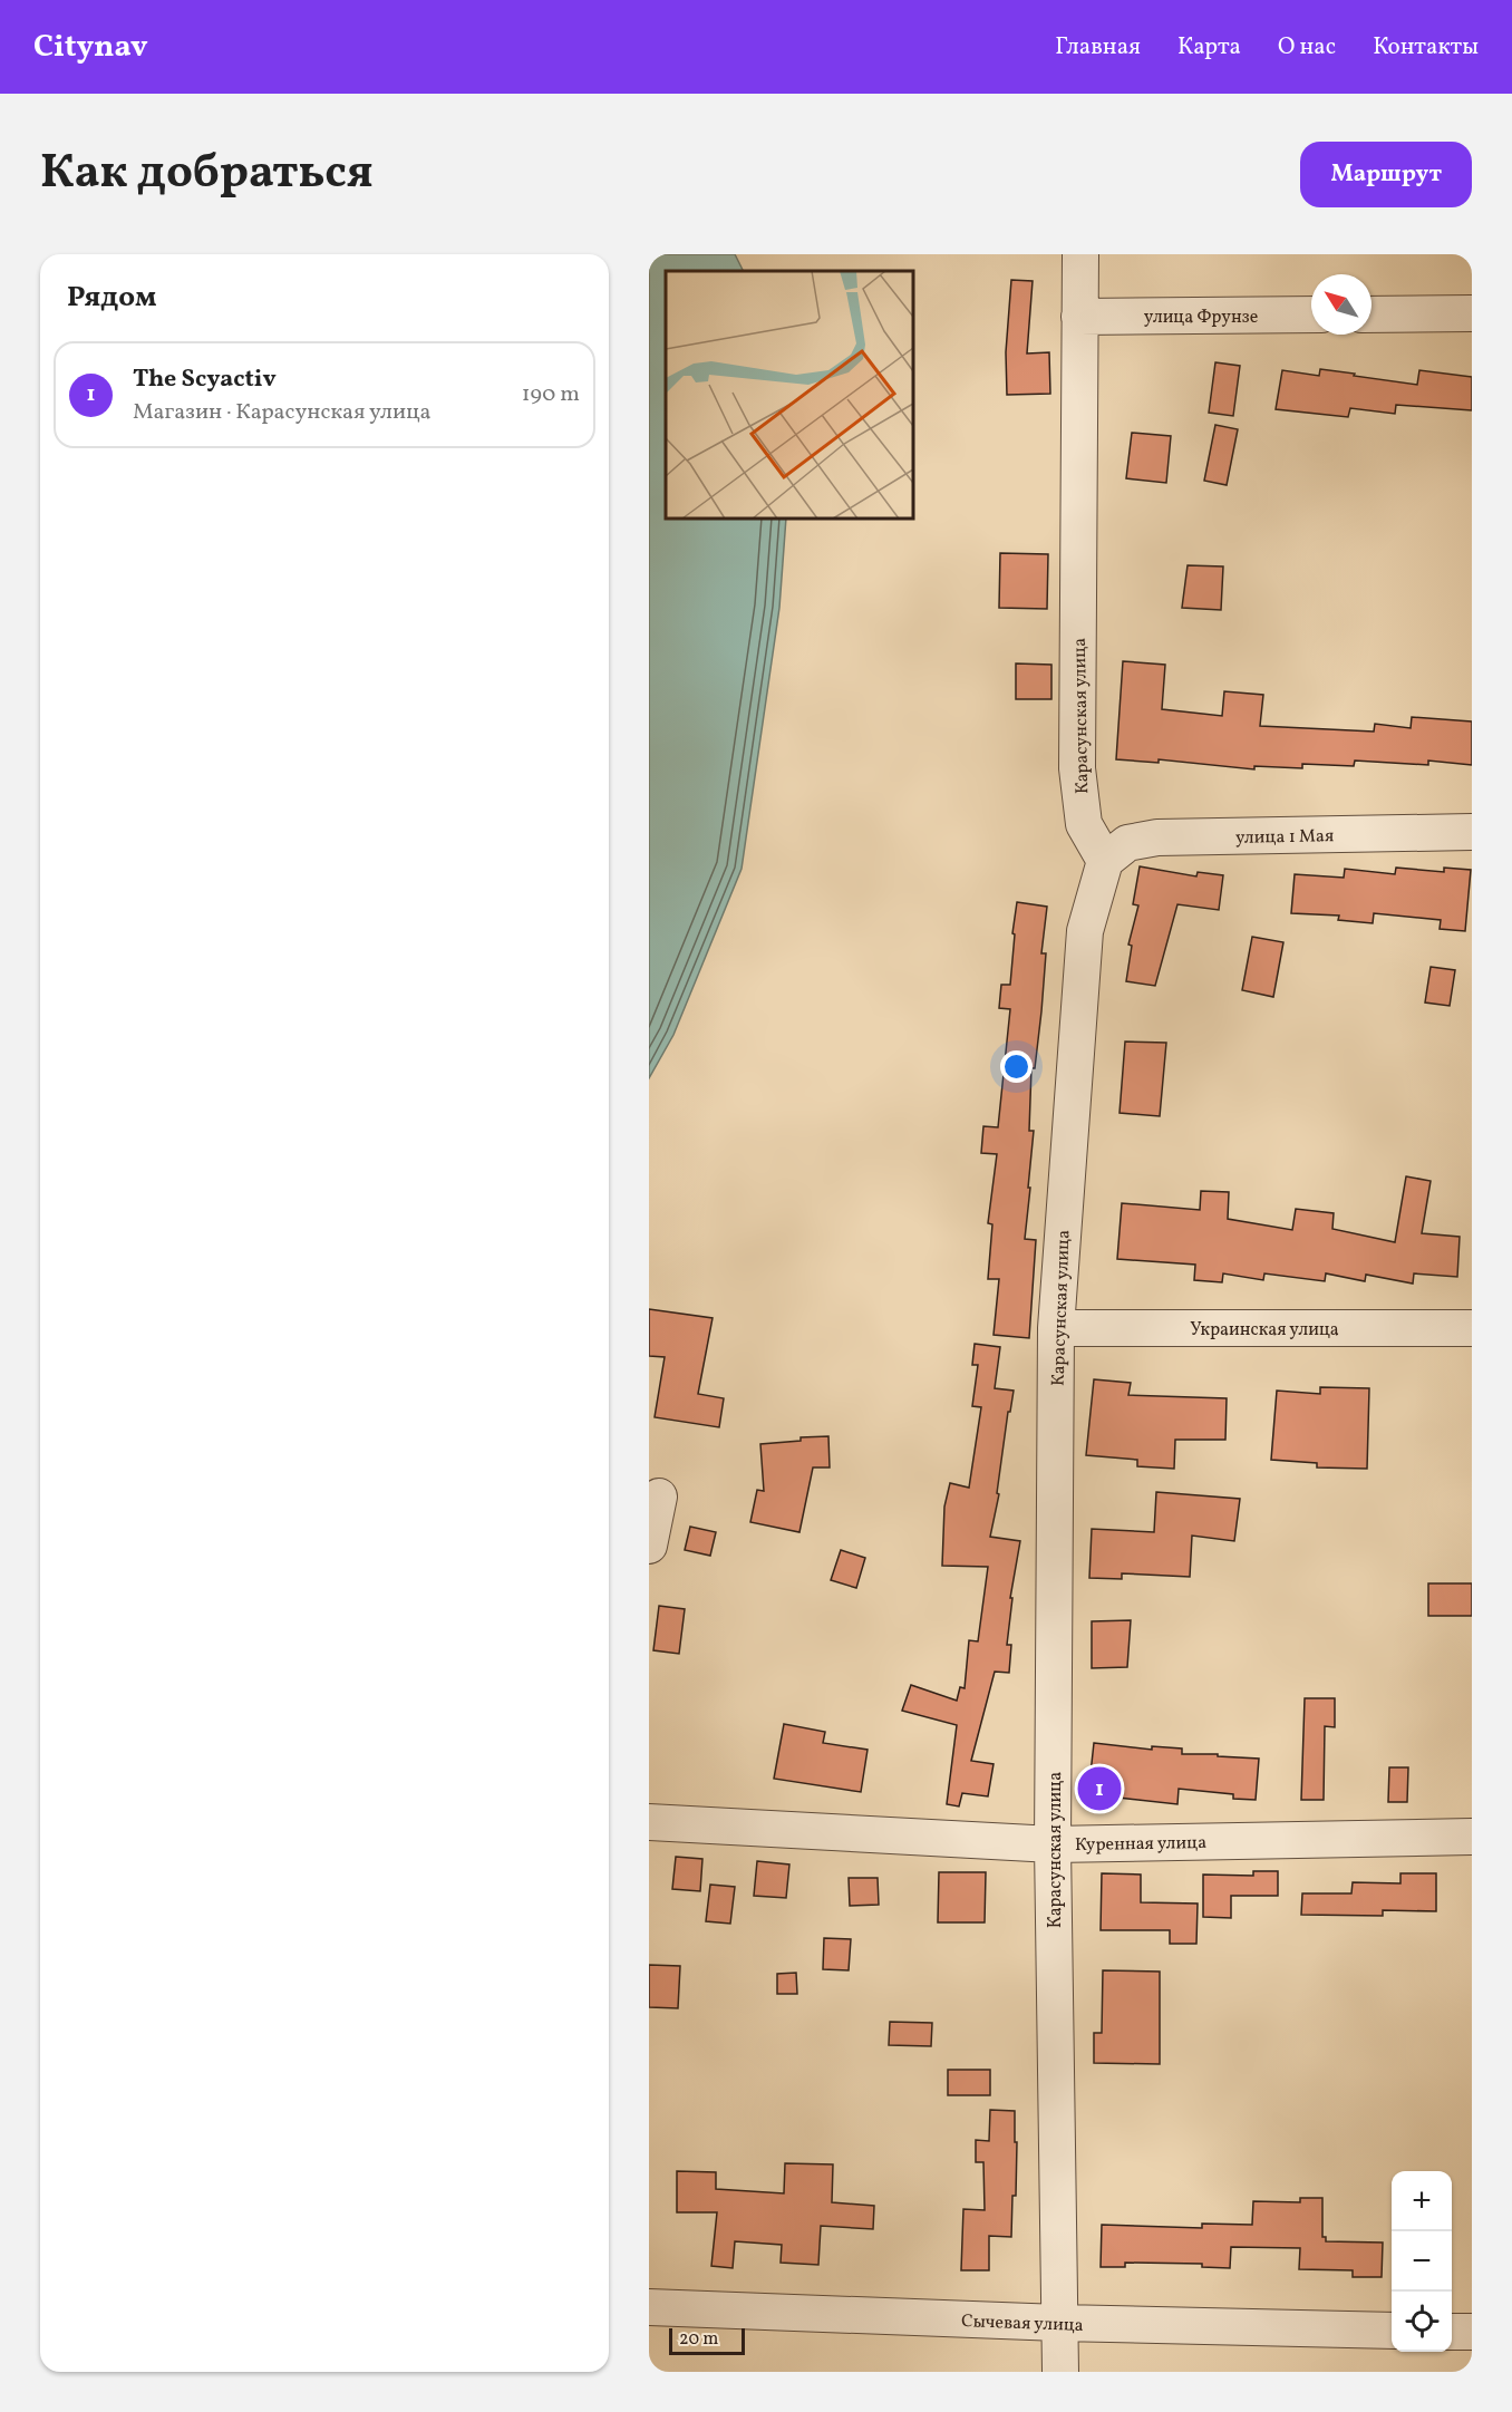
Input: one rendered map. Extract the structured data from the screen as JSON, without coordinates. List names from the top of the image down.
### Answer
{
  "streets": {
    "street": [
      "улица Фрунзе",
      "Карасунская улица",
      "улица 1 Мая",
      "Украинская улица",
      "Куренная улица",
      "Сычевая улица"
    ]
  },
  "crossings": [
    ["улица Фрунзе", "Карасунская улица"],
    ["Карасунская улица", "улица 1 Мая"],
    ["Карасунская улица", "Украинская улица"],
    ["Карасунская улица", "Куренная улица"],
    ["Карасунская улица", "Сычевая улица"]
  ],
  "scale_bar": "20 m",
  "north": "top left",
  "page": {
    "header": "Citynav",
    "nav": [
      "Главная",
      "Карта",
      "О нас",
      "Контакты"
    ],
    "title": "Как добраться",
    "buttons": "Маршрут",
    "heading": "Рядом",
    "list": [
      {
        "mark": "1",
        "name": "The Scyactiv",
        "note": "Магазин · Карасунская улица",
        "value": "190 m"
      }
    ],
    "pins": "1",
    "map_buttons": ["+", "−"],
    "scale": "20 m"
  }
}
